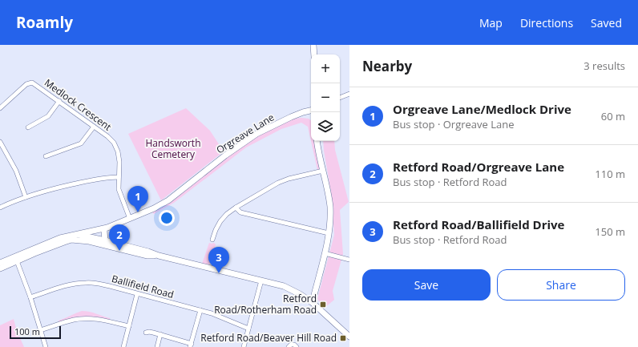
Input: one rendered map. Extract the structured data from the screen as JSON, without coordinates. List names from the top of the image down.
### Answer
{
  "streets": {
    "main road": ["Orgreave Lane"],
    "street": ["Medlock Crescent", "Ballifield Road"]
  },
  "crossings": [
    ["Medlock Crescent", "Orgreave Lane"]
  ],
  "parks": ["Handsworth Cemetery"],
  "places": {
    "transit": ["Retford Road/Rotherham Road", "Retford Road/Beaver Hill Road"]
  },
  "scale_bar": "100 m",
  "page": {
    "header": "Roamly",
    "nav": ["Map", "Directions", "Saved"],
    "heading": ["Nearby", "3 results"],
    "map_buttons": ["+", "−"],
    "list": [
      {
        "mark": "1",
        "name": "Orgreave Lane/Medlock Drive",
        "note": "Bus stop · Orgreave Lane",
        "value": "60 m"
      },
      {
        "mark": "2",
        "name": "Retford Road/Orgreave Lane",
        "note": "Bus stop · Retford Road",
        "value": "110 m"
      },
      {
        "mark": "3",
        "name": "Retford Road/Ballifield Drive",
        "note": "Bus stop · Retford Road",
        "value": "150 m"
      }
    ],
    "pins": ["1", "2", "3"],
    "buttons": ["Save", "Share"],
    "scale": "100 m"
  }
}
